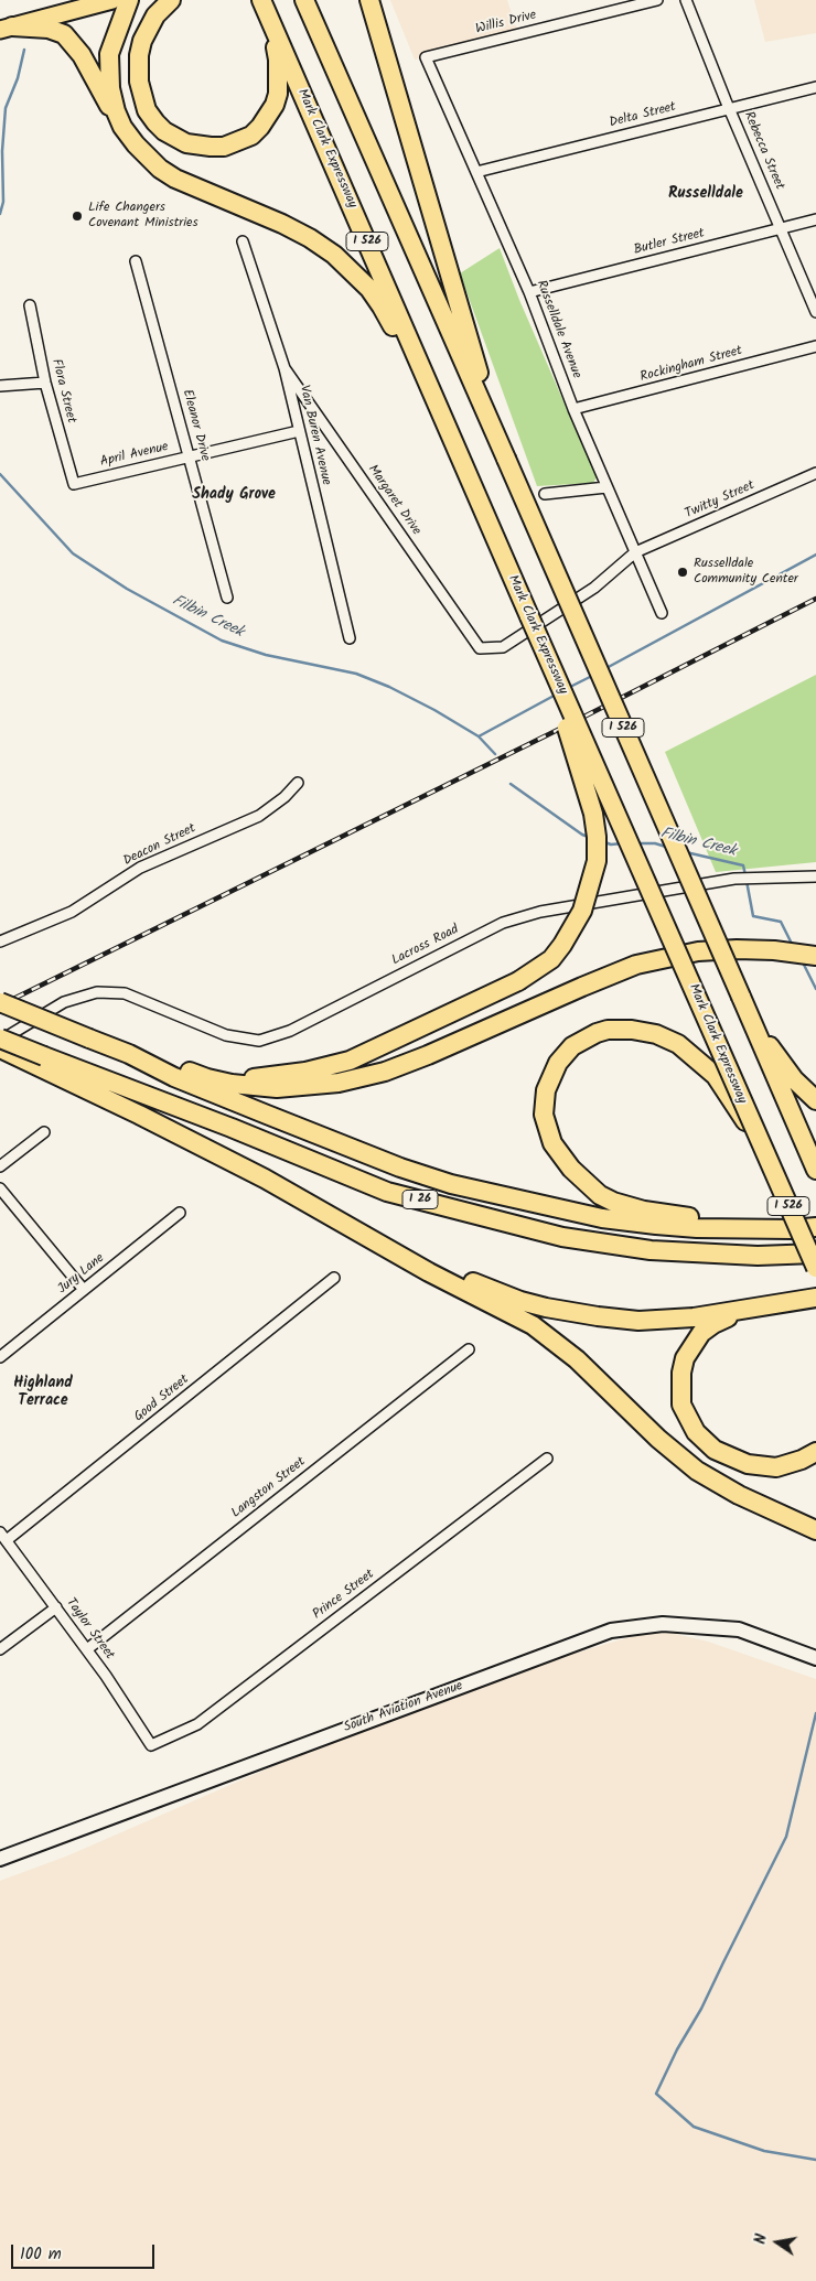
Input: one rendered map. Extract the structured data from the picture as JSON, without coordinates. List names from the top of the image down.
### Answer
{
  "streets": {
    "highway": ["Mark Clark Expressway", "I 526", "I 26"],
    "street": [
      "Willis Drive",
      "Delta Street",
      "Rebecca Street",
      "Butler Street",
      "Russelldale Avenue",
      "Rockingham Street",
      "Flora Street",
      "Eleanor Drive",
      "Van Buren Avenue",
      "April Avenue",
      "Margaret Drive",
      "Twitty Street",
      "Deacon Street",
      "Lacross Road",
      "Jury Lane",
      "Good Street",
      "Langston Street",
      "Prince Street",
      "Taylor Street",
      "South Aviation Avenue"
    ]
  },
  "crossings": [
    ["Willis Drive", "Russelldale Avenue"],
    ["Delta Street", "Rebecca Street"],
    ["Delta Street", "Russelldale Avenue"],
    ["Rebecca Street", "Butler Street"],
    ["Butler Street", "Russelldale Avenue"],
    ["Russelldale Avenue", "Rockingham Street"],
    ["Russelldale Avenue", "Twitty Street"],
    ["Flora Street", "April Avenue"],
    ["Eleanor Drive", "April Avenue"],
    ["Van Buren Avenue", "April Avenue"],
    ["Van Buren Avenue", "Margaret Drive"],
    ["Margaret Drive", "Twitty Street"],
    ["Lacross Road", "I 26"],
    ["Good Street", "Taylor Street"],
    ["Langston Street", "Taylor Street"],
    ["Prince Street", "Taylor Street"]
  ],
  "districts": ["Russelldale", "Shady Grove", "Highland Terrace"],
  "water": ["Filbin Creek"],
  "places": ["Life Changers Covenant Ministries", "Russelldale Community Center"],
  "scale_bar": "100 m",
  "north": "left"
}
